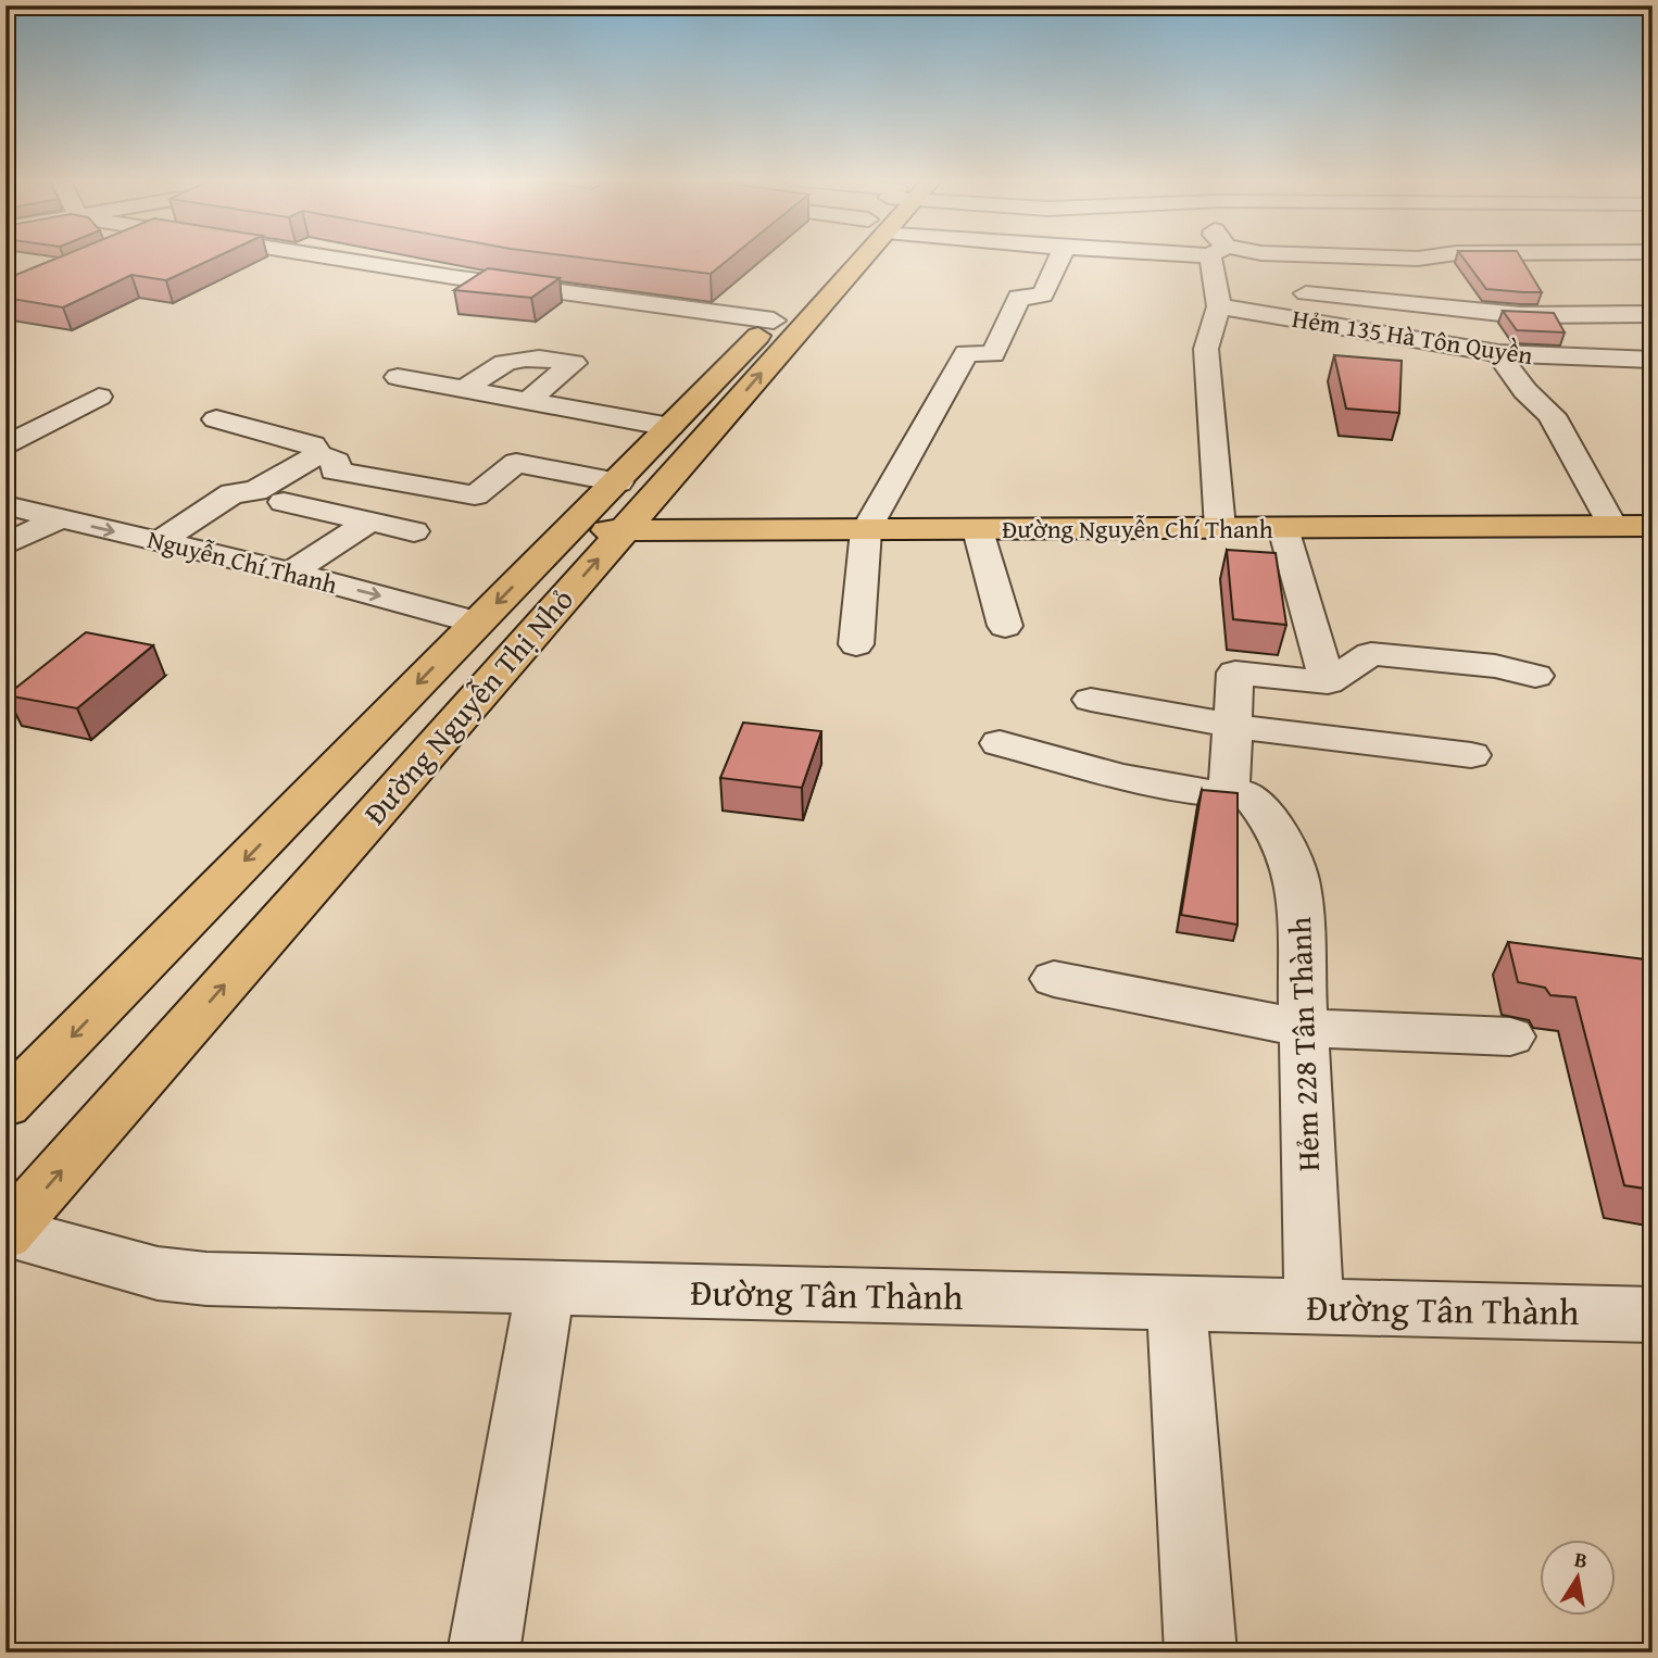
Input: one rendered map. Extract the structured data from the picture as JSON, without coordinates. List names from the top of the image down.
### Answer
{
  "streets": {
    "main road": ["Đường Nguyễn Chí Thanh", "Đường Nguyễn Thị Nhỏ"],
    "street": [
      "Hẻm 135 Hà Tôn Quyền",
      "Nguyễn Chí Thanh",
      "Hẻm 228 Tân Thành",
      "Đường Tân Thành"
    ]
  },
  "crossings": [
    ["Đường Nguyễn Chí Thanh", "Đường Nguyễn Thị Nhỏ"],
    ["Nguyễn Chí Thanh", "Đường Nguyễn Thị Nhỏ"],
    ["Đường Nguyễn Thị Nhỏ", "Đường Tân Thành"],
    ["Hẻm 228 Tân Thành", "Đường Tân Thành"]
  ],
  "north": "top"
}
